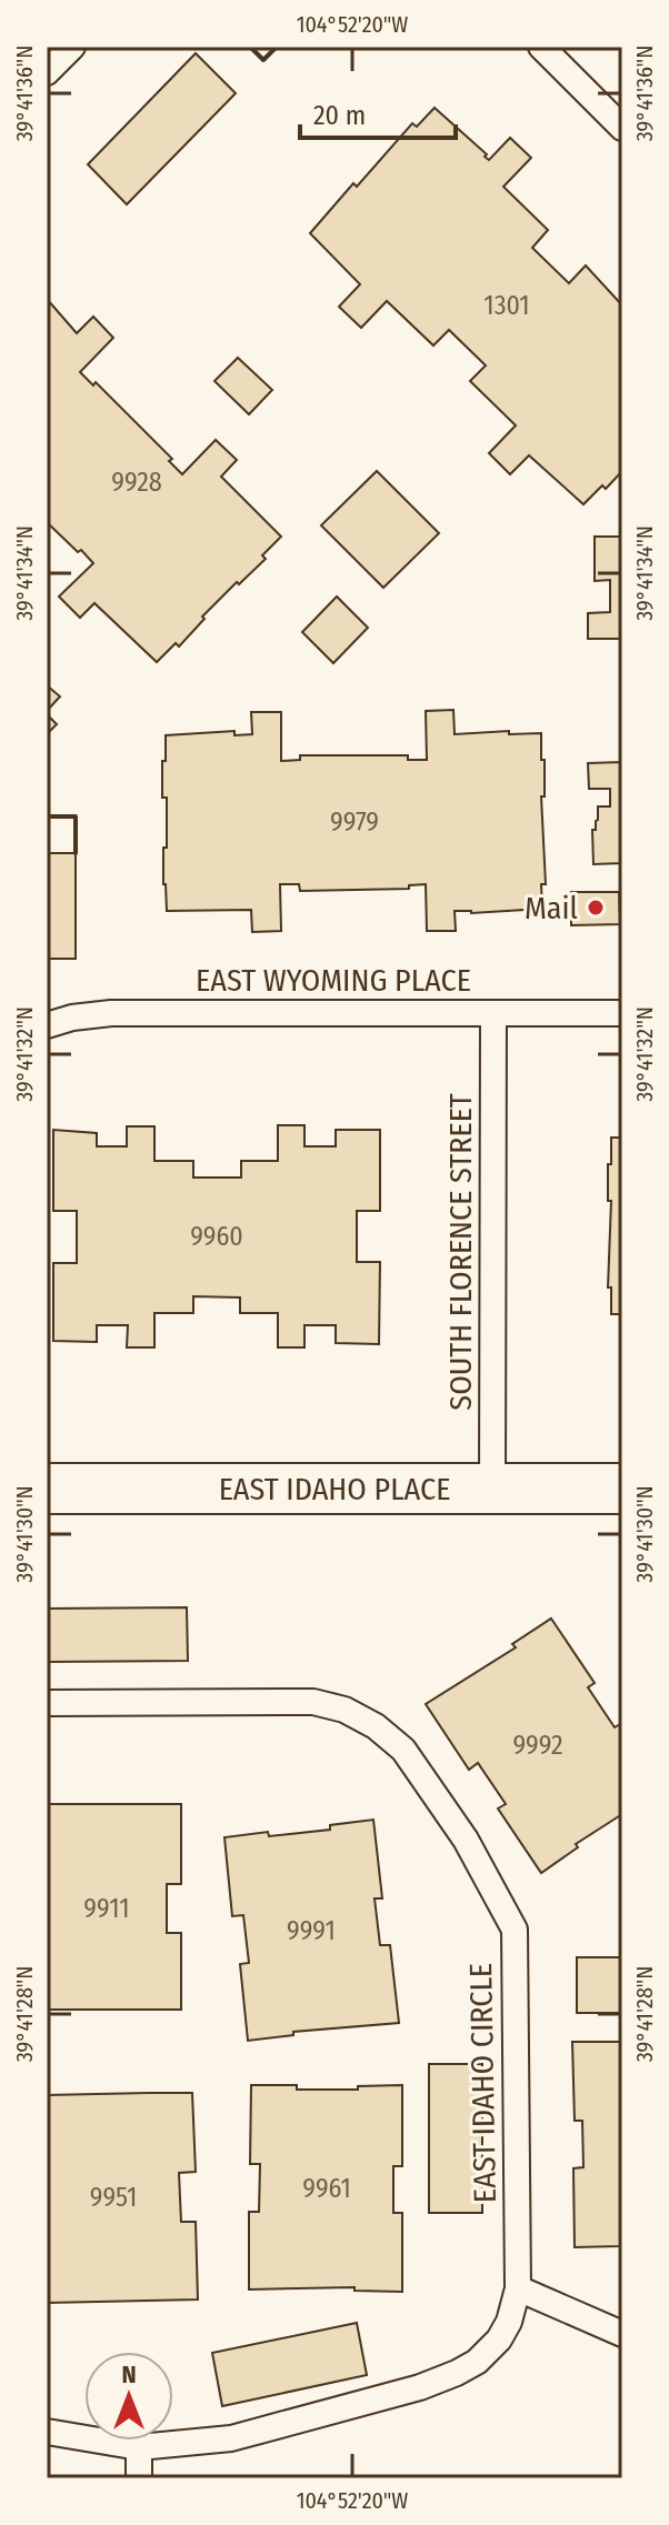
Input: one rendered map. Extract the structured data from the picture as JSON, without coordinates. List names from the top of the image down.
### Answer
{
  "streets": {
    "street": ["EAST IDAHO PLACE"],
    "lane": ["EAST WYOMING PLACE", "SOUTH FLORENCE STREET", "EAST IDAHO CIRCLE"]
  },
  "crossings": [
    ["EAST WYOMING PLACE", "SOUTH FLORENCE STREET"],
    ["SOUTH FLORENCE STREET", "EAST IDAHO PLACE"]
  ],
  "places": ["Mail"],
  "house_numbers": [
    "1301",
    "9928",
    "9979",
    "9960",
    "9992",
    "9911",
    "9991",
    "9961",
    "9951"
  ],
  "scale_bar": "20 m",
  "north": "top",
  "coordinates": [
    "104°52'20\"W",
    "39°41'36\"N",
    "39°41'34\"N",
    "39°41'32\"N",
    "39°41'30\"N",
    "39°41'28\"N"
  ]
}
